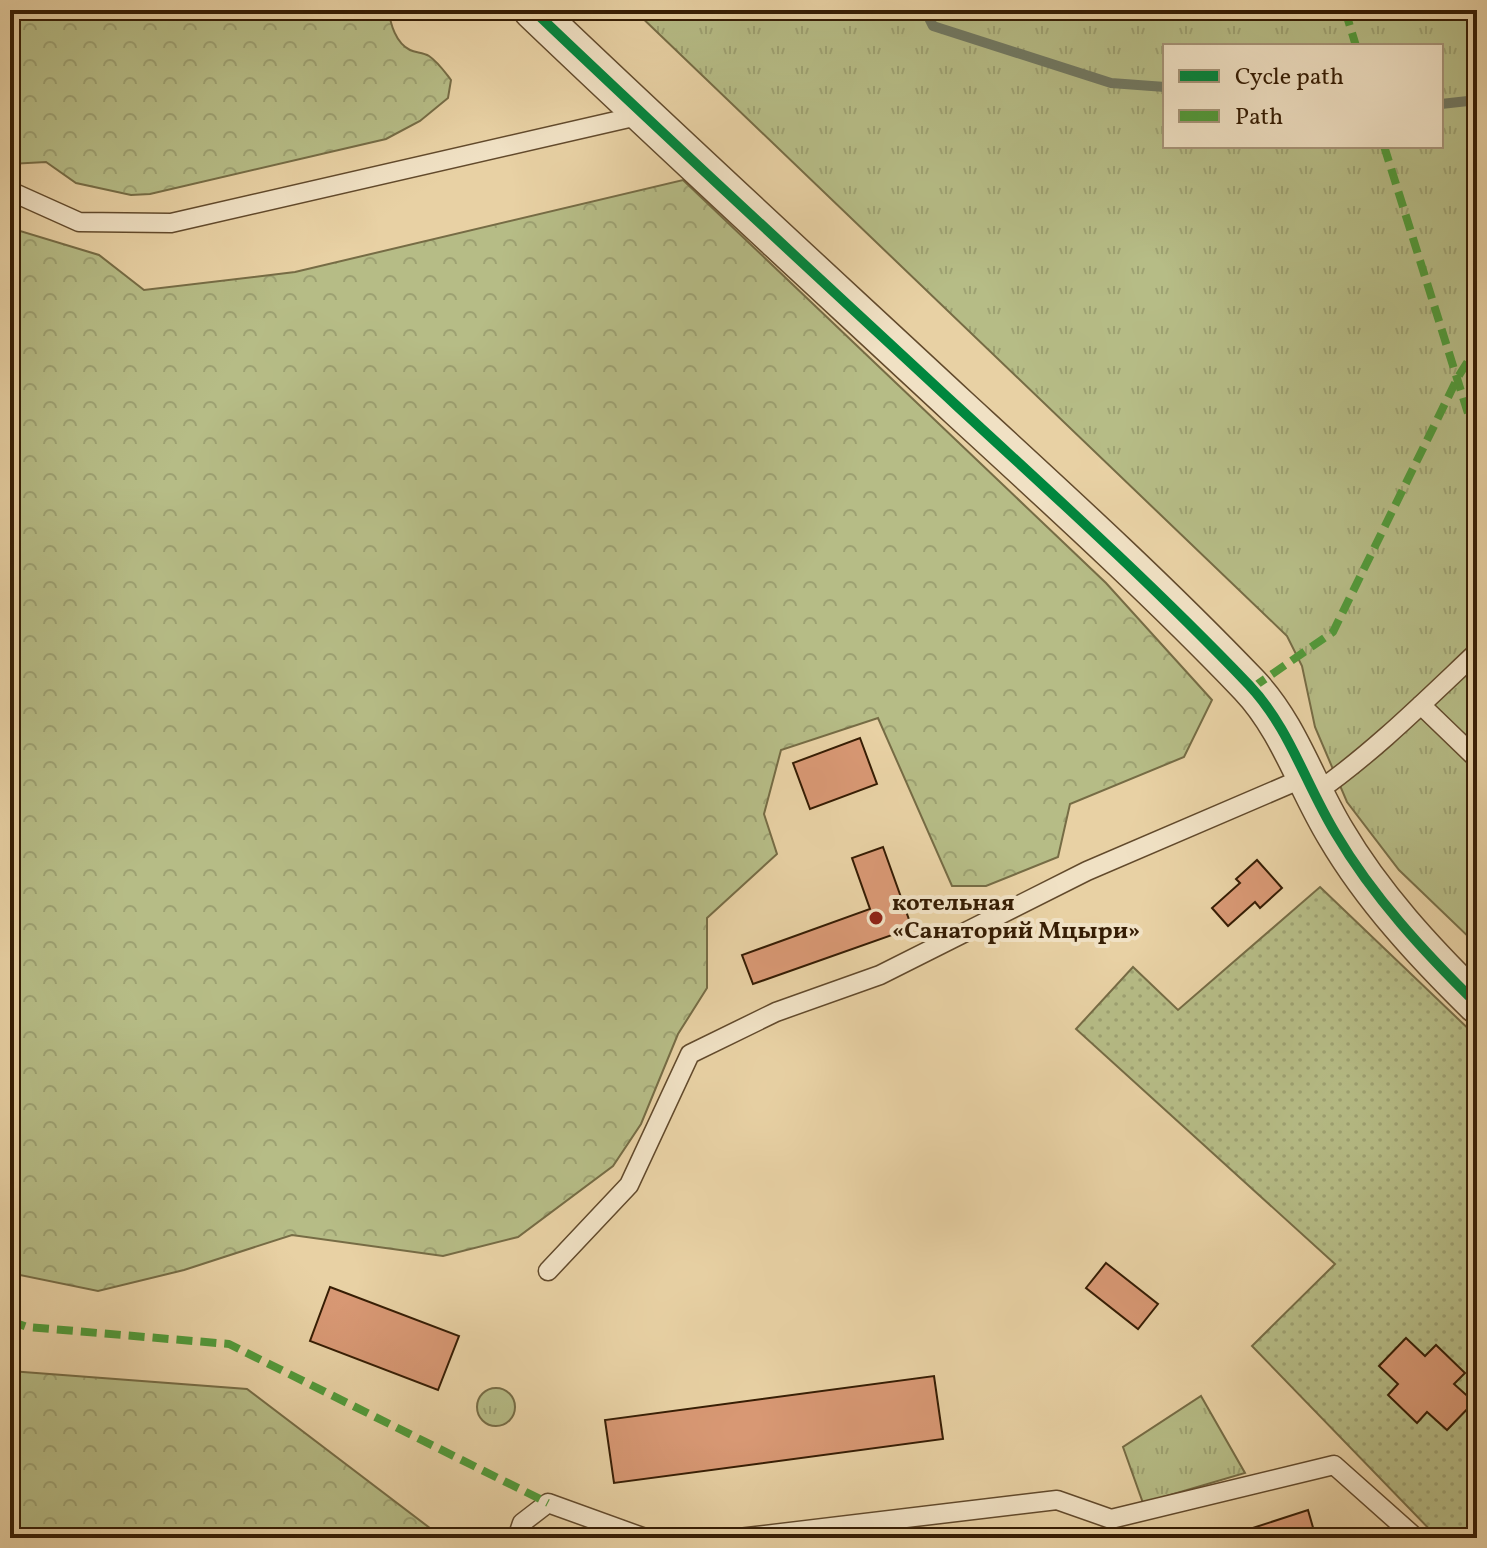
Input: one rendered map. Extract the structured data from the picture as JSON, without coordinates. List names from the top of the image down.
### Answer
{
  "places": ["котельная «Санаторий Мцыри»"],
  "legend": ["Cycle path", "Path"]
}
